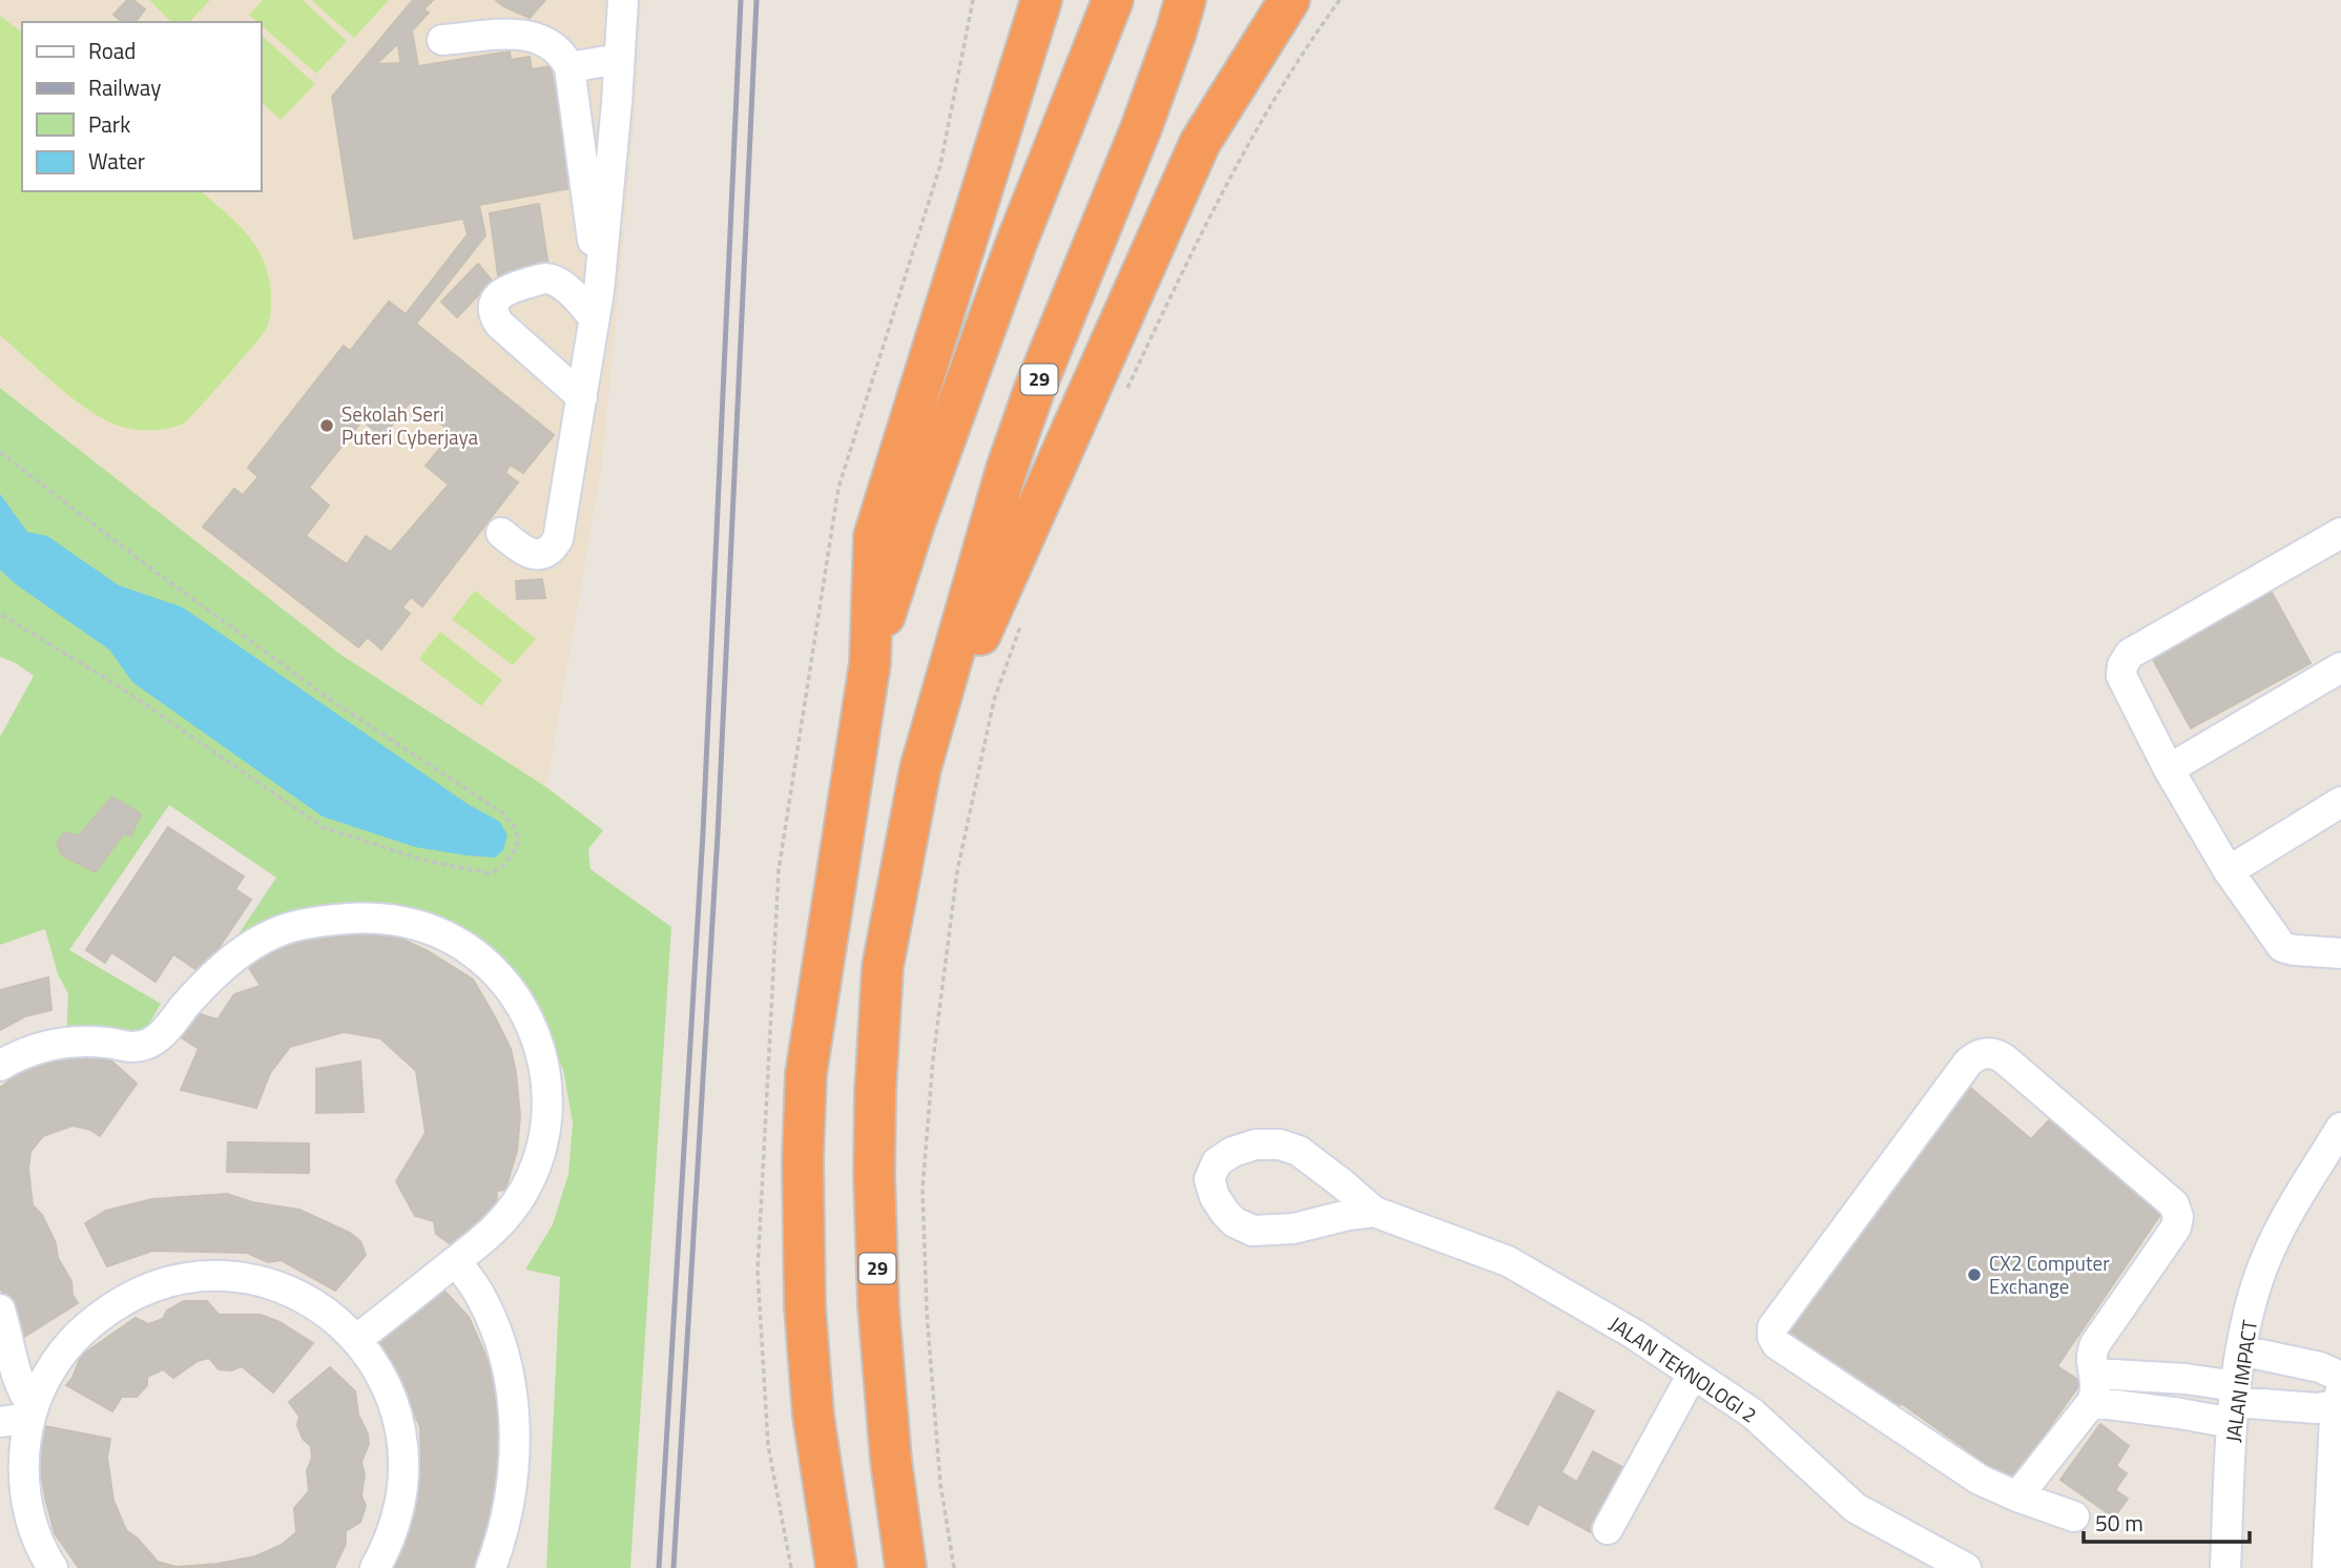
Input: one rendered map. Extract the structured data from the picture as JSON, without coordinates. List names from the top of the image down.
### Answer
{
  "streets": {
    "highway": ["29"],
    "street": ["JALAN TEKNOLOGI 2", "JALAN IMPACT"]
  },
  "places": ["Sekolah Seri Puteri Cyberjaya", "CX2 Computer Exchange"],
  "legend": [
    "Road",
    "Railway",
    "Park",
    "Water"
  ],
  "scale_bar": "50 m"
}
